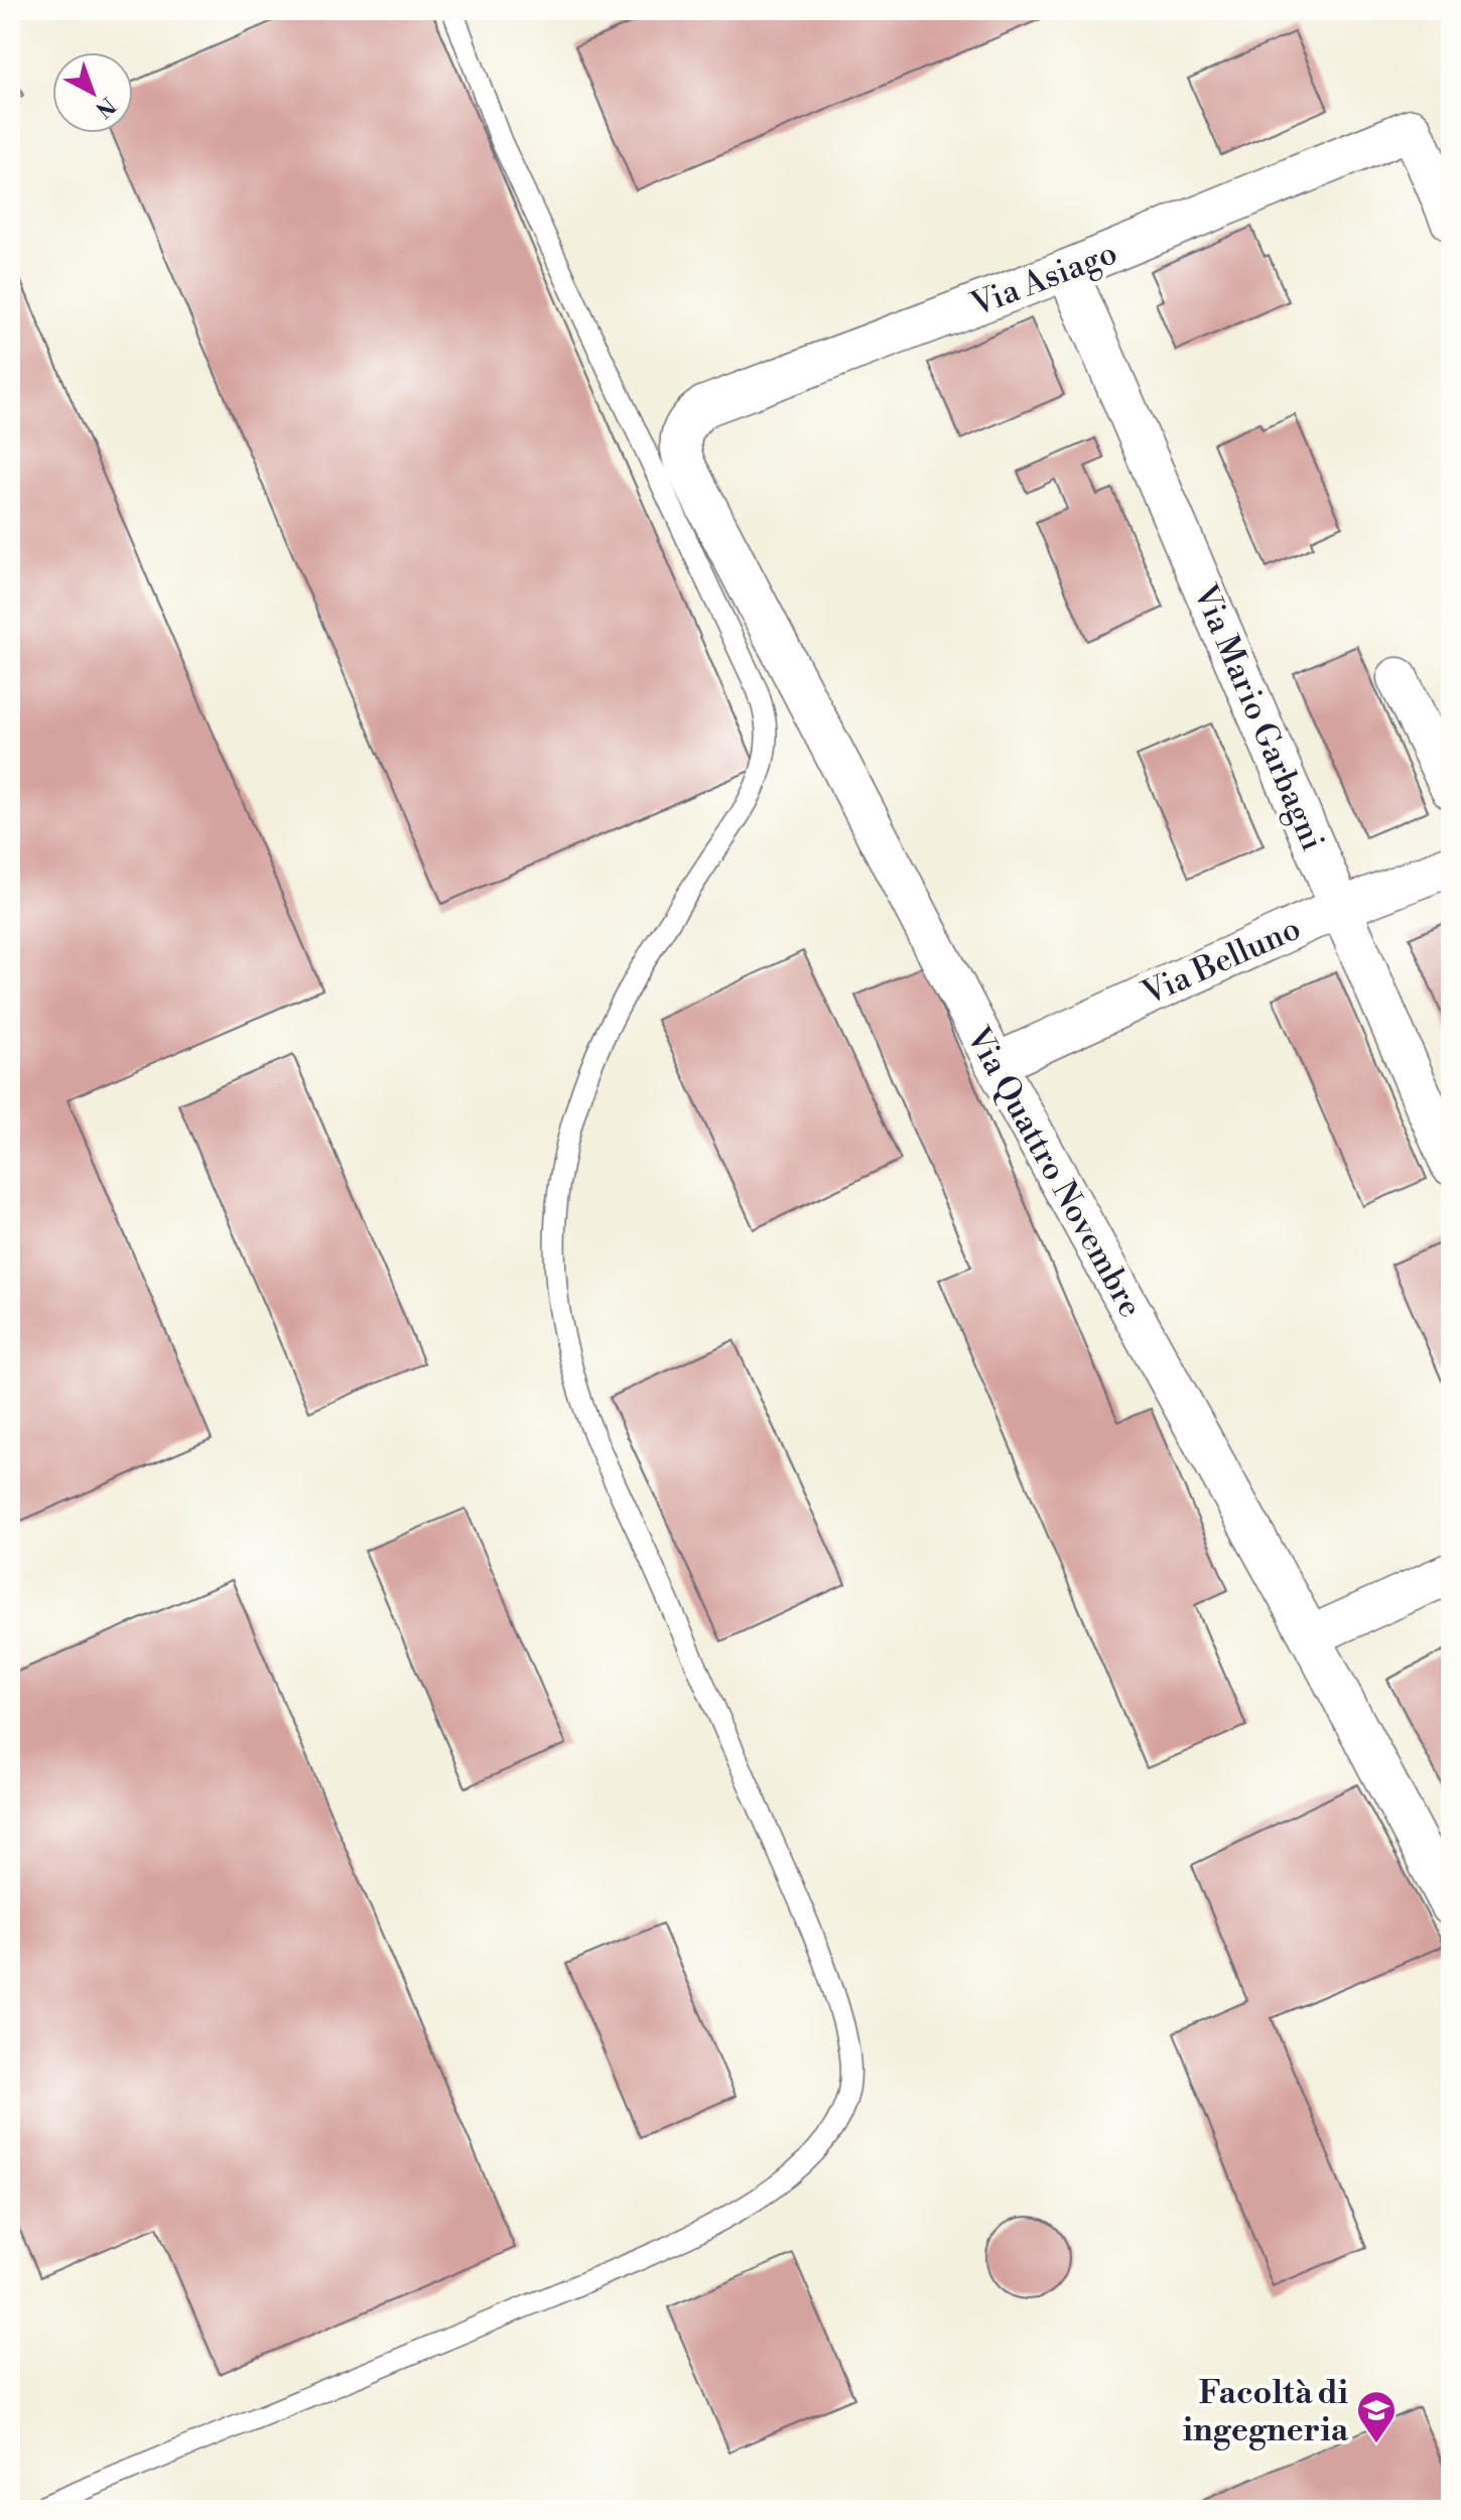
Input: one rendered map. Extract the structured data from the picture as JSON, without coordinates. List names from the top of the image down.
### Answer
{
  "streets": {
    "street": [
      "Via Asiago",
      "Via Mario Garbagni",
      "Via Belluno",
      "Via Quattro Novembre"
    ]
  },
  "crossings": [
    ["Via Asiago", "Via Mario Garbagni"],
    ["Via Asiago", "Via Quattro Novembre"],
    ["Via Mario Garbagni", "Via Belluno"],
    ["Via Belluno", "Via Quattro Novembre"]
  ],
  "places": {
    "school or university": ["Facoltà di ingegneria"]
  },
  "north": "bottom right"
}
